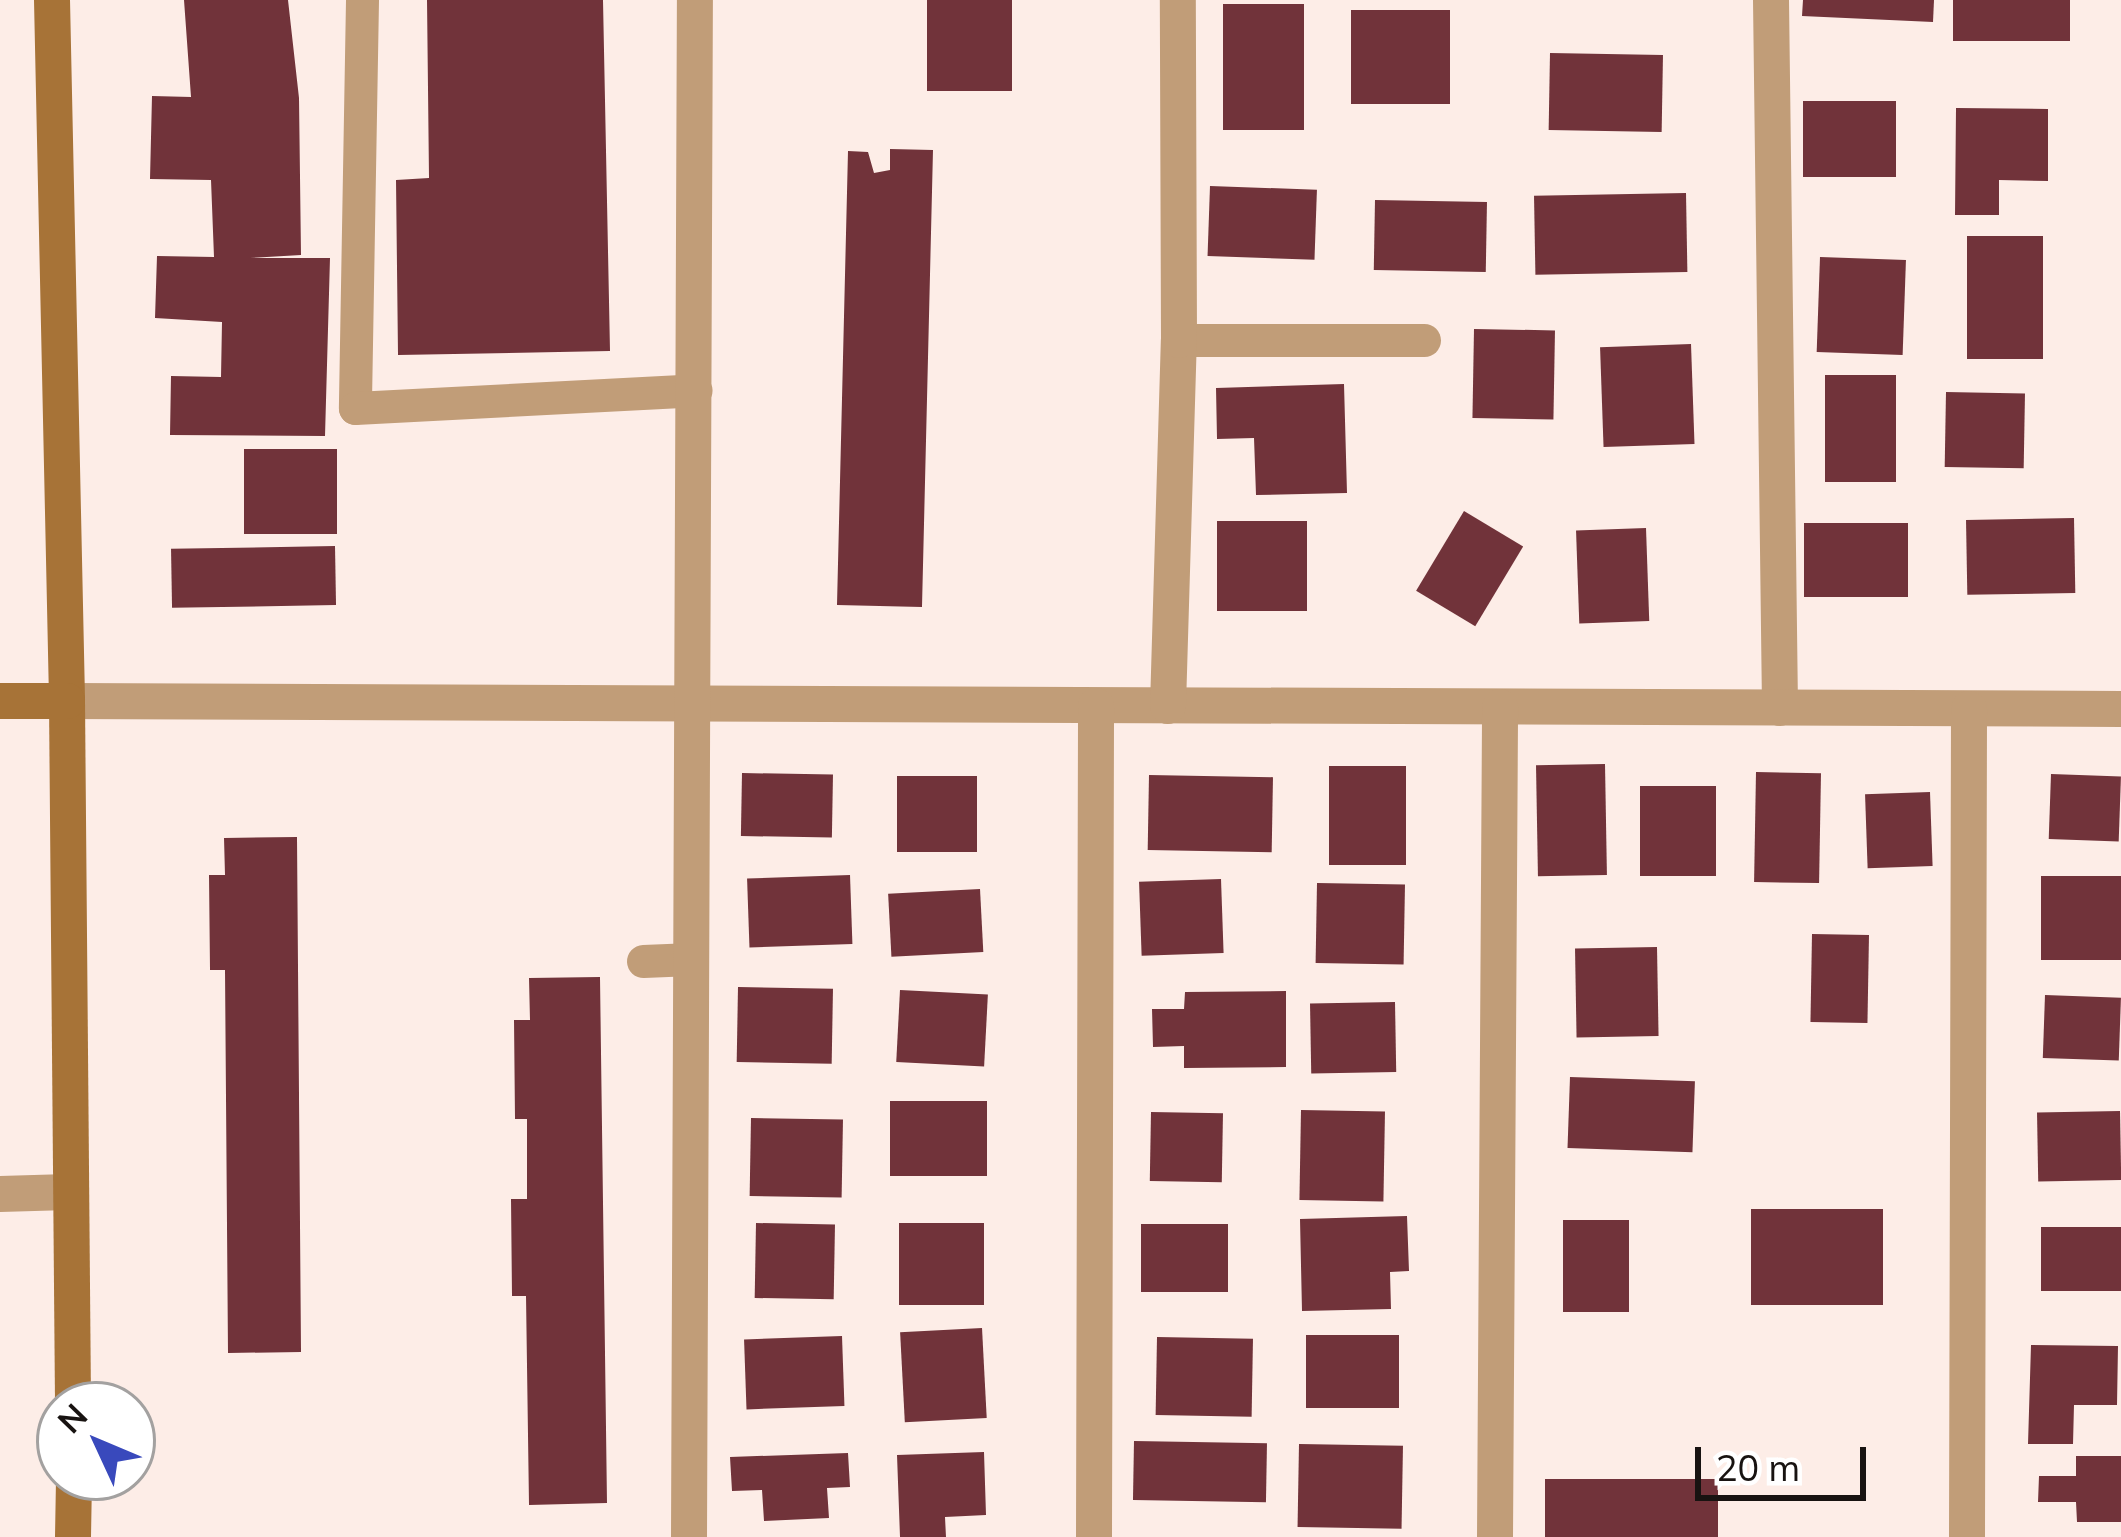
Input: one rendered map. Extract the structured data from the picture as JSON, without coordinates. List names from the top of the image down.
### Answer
{
  "scale_bar": "20 m",
  "north": "top left"
}
